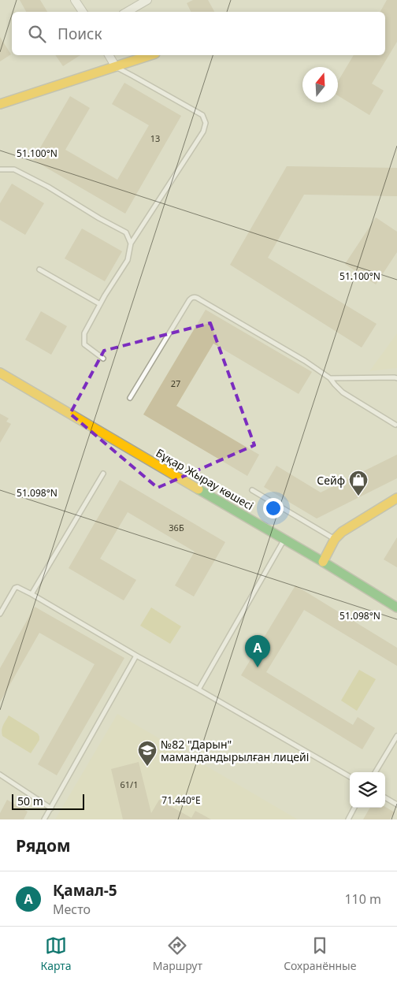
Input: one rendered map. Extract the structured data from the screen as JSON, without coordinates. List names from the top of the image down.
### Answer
{
  "streets": {
    "street": ["Бұқар Жырау көшесі"]
  },
  "places": {
    "shop": ["Сейф"],
    "school or university": ["№82 \"Дарын\" мамандандырылған лицейі"]
  },
  "house_numbers": [
    "13",
    "27",
    "36Б",
    "61/1"
  ],
  "scale_bar": "50 m",
  "north": "top",
  "page": {
    "search": "Поиск",
    "pins": "A",
    "scale": "50 m",
    "heading": "Рядом",
    "list": [
      {
        "mark": "A",
        "name": "Қамал-5",
        "note": "Место",
        "value": "110 m"
      }
    ],
    "nav": ["Карта", "Маршрут", "Сохранённые"]
  },
  "coordinates": ["51.100°N", "51.098°N", "71.440°E"]
}
